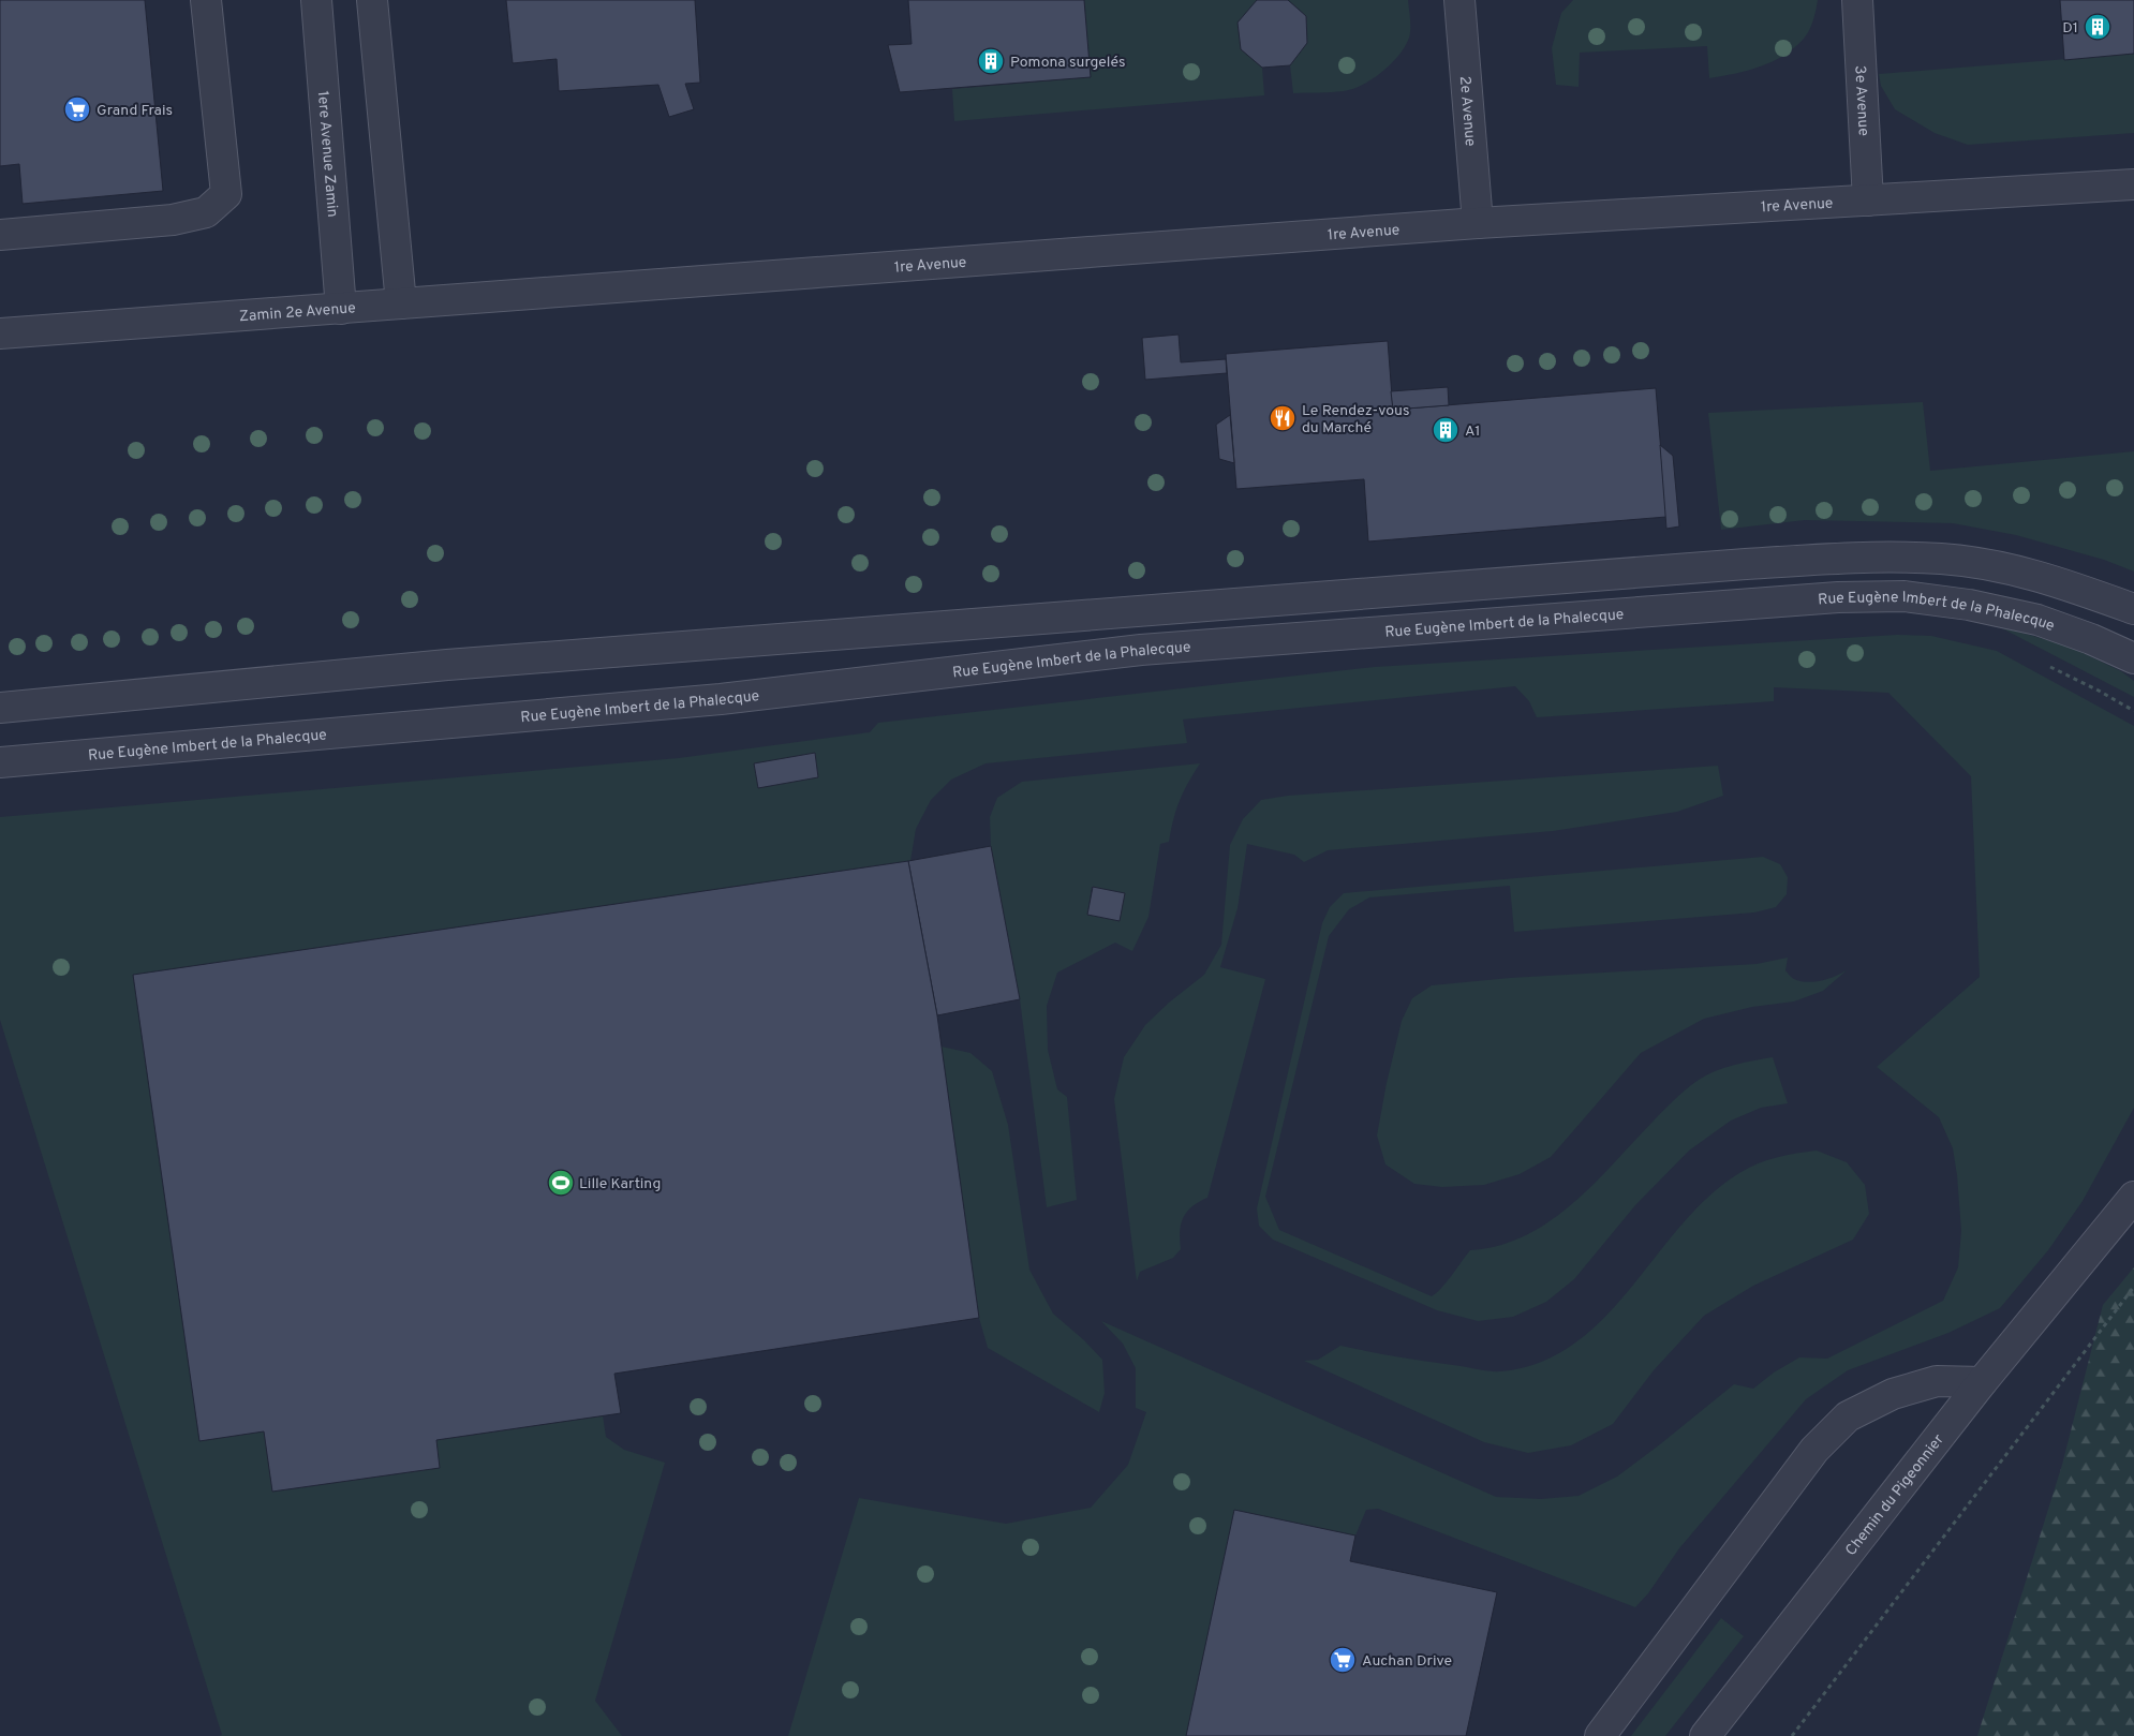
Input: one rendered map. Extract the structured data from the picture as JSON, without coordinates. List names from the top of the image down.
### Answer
{
  "streets": {
    "street": [
      "3e Avenue",
      "2e Avenue",
      "1ere Avenue Zamin",
      "1re Avenue",
      "Zamin 2e Avenue",
      "Rue Eugène Imbert de la Phalecque",
      "Chemin du Pigeonnier"
    ]
  },
  "crossings": [
    ["3e Avenue", "1re Avenue"],
    ["2e Avenue", "1re Avenue"],
    ["1ere Avenue Zamin", "Zamin 2e Avenue"],
    ["1re Avenue", "Zamin 2e Avenue"]
  ],
  "places": {
    "building": ["D1", "Pomona surgelés", "A1"],
    "supermarket": ["Grand Frais", "Auchan Drive"],
    "restaurant": ["Le Rendez-vous du Marché"],
    "sports": ["Lille Karting"]
  }
}
